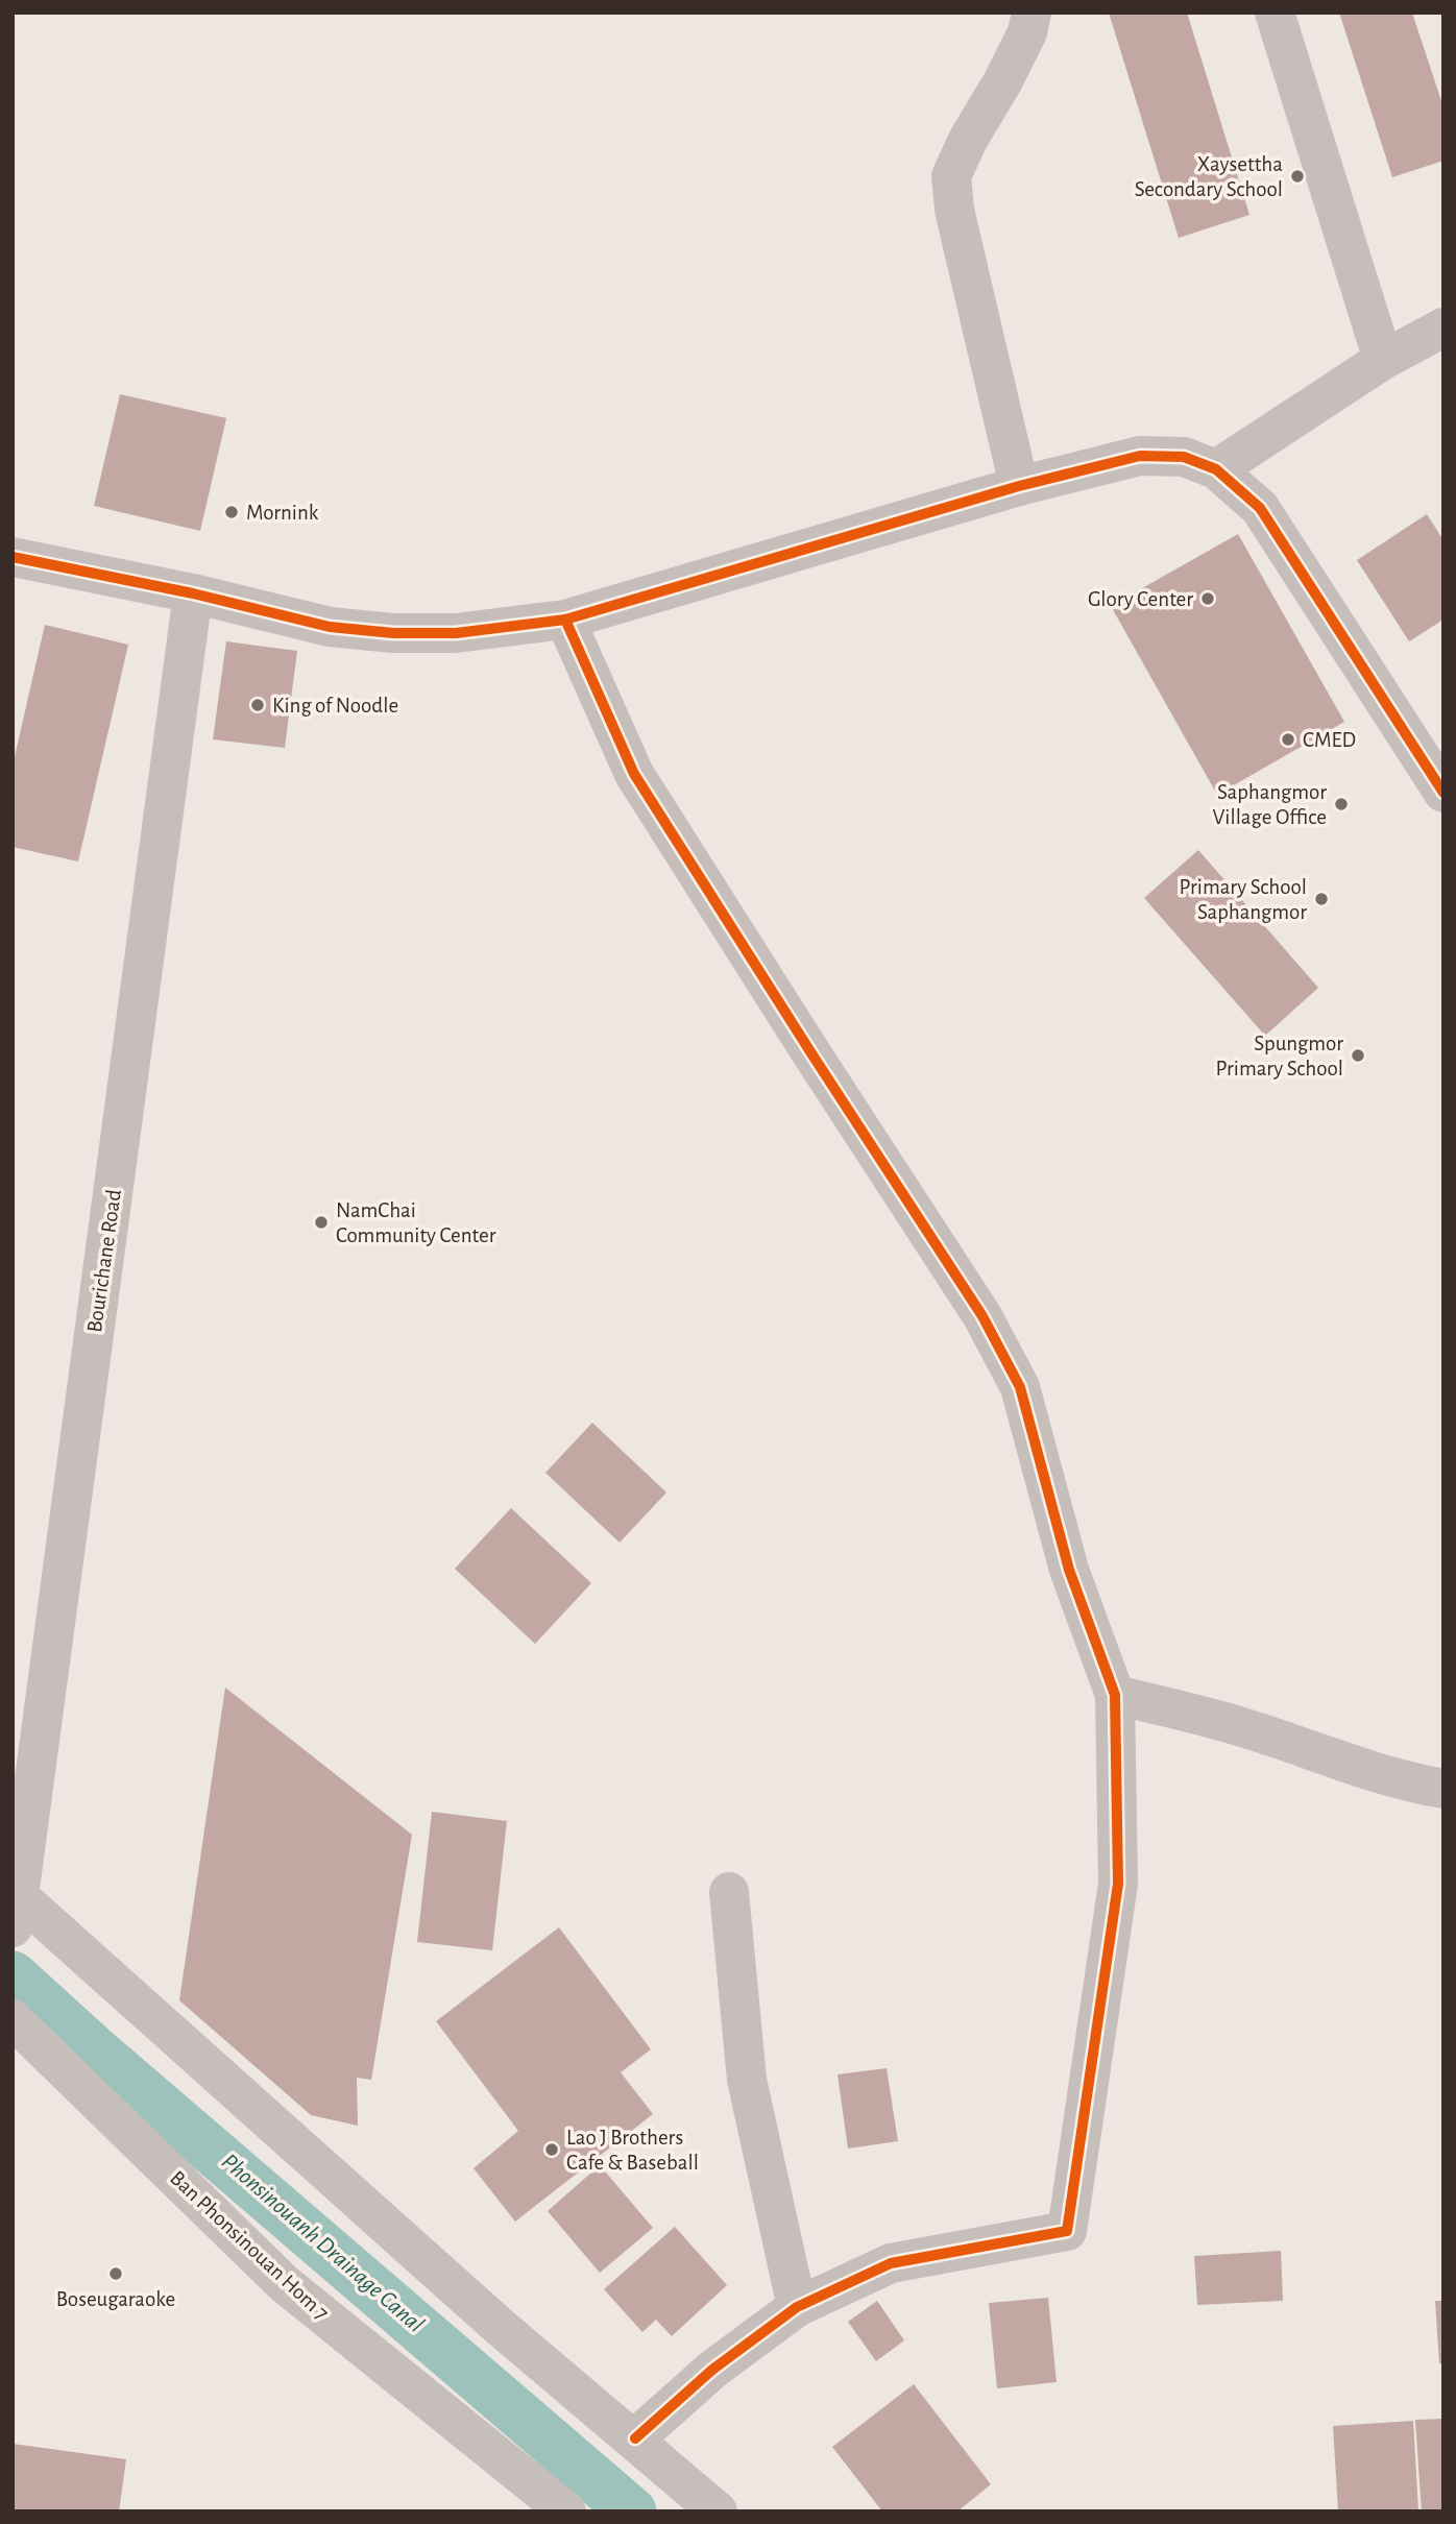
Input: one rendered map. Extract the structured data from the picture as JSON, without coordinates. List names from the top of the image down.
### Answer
{
  "streets": {
    "street": ["Bourichane Road", "Ban Phonsinouan Hom 7"]
  },
  "water": ["Phonsinouanh Drainage Canal"],
  "places": [
    "Xaysettha Secondary School",
    "Mornink",
    "Glory Center",
    "King of Noodle",
    "CMED",
    "Saphangmor Village Office",
    "Primary School Saphangmor",
    "Spungmor Primary School",
    "NamChai Community Center",
    "Lao J Brothers Cafe & Baseball",
    "Boseugaraoke"
  ]
}
